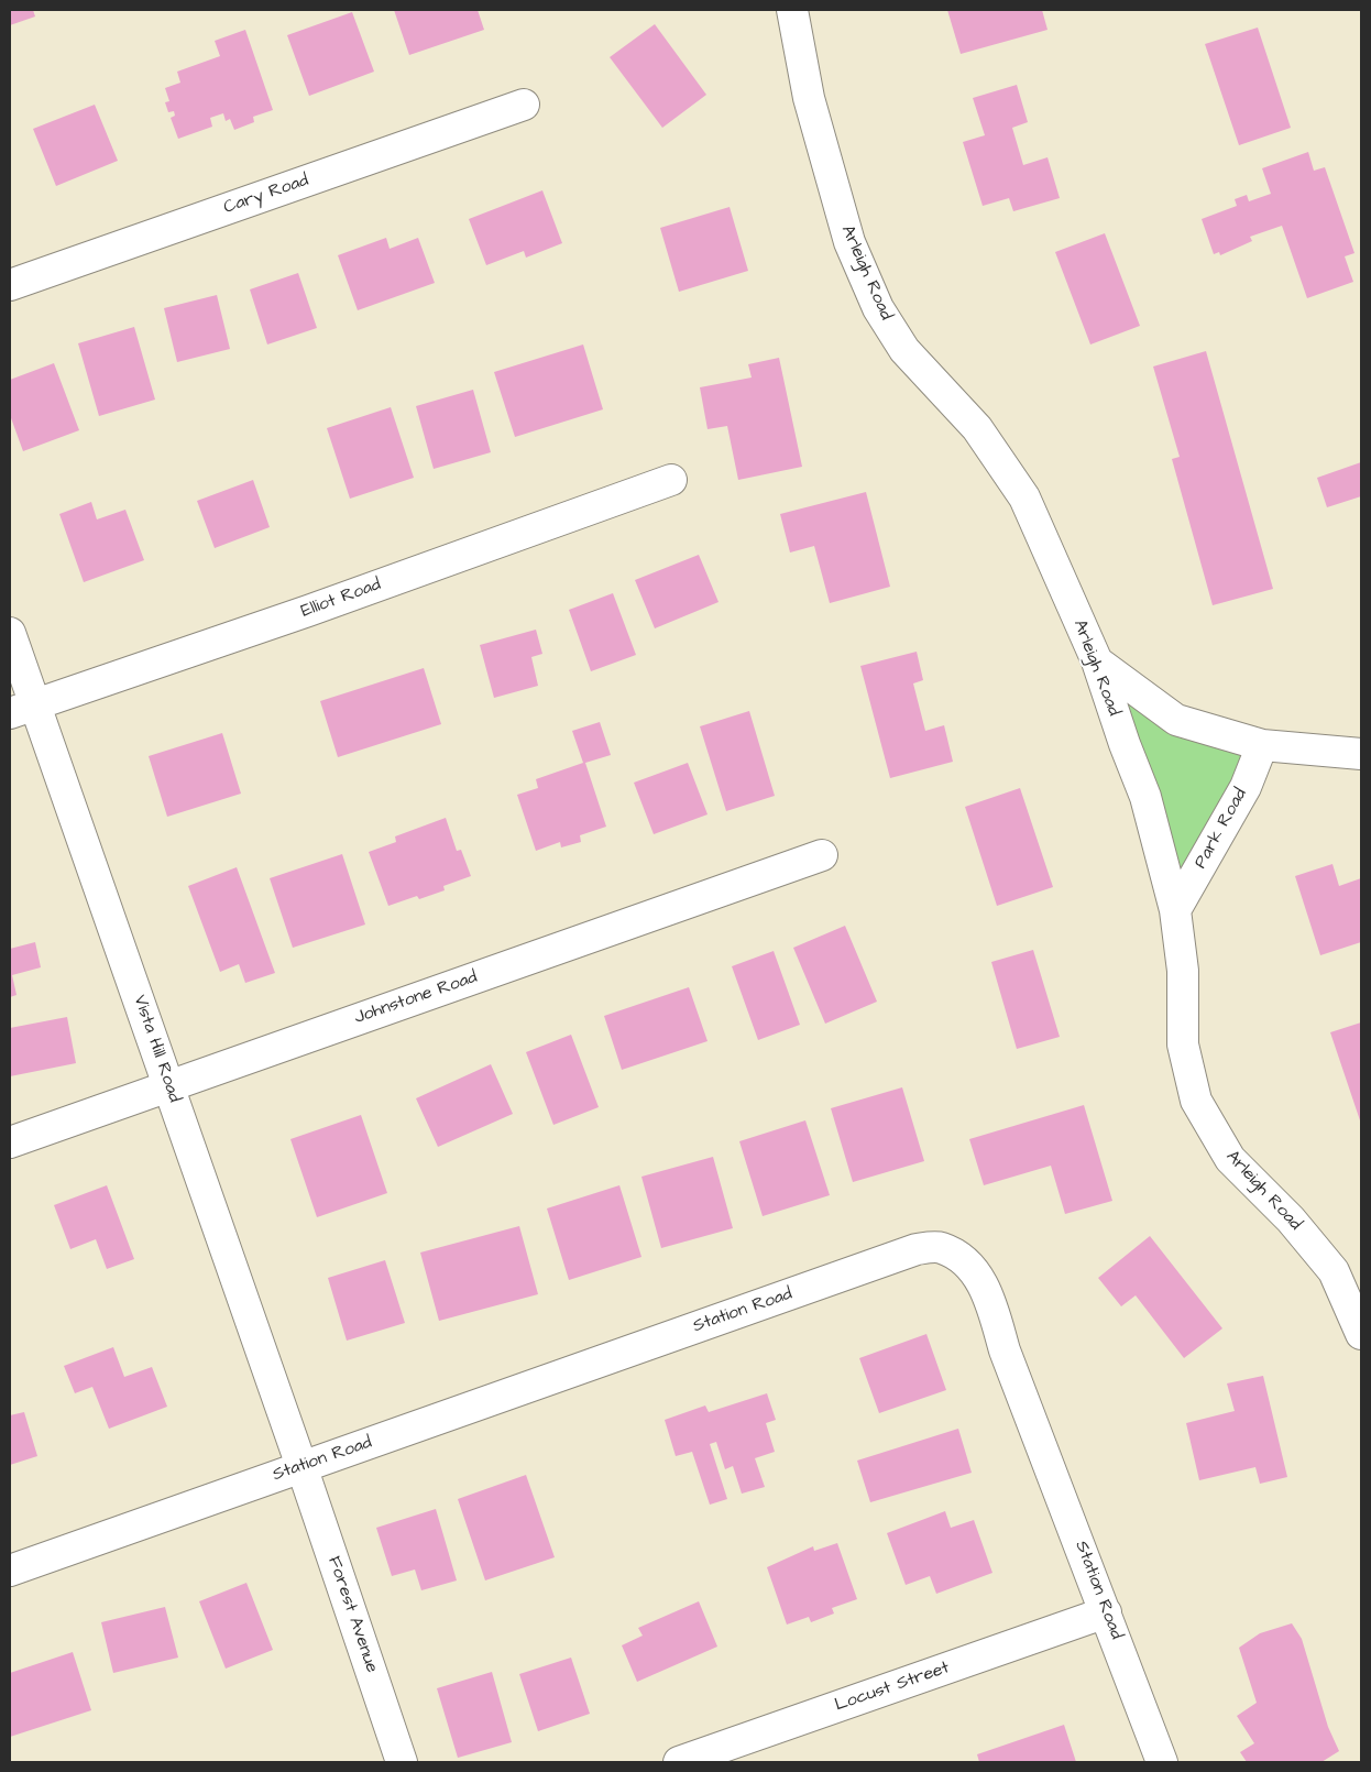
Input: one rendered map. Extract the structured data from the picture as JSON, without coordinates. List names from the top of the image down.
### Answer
{
  "streets": {
    "street": [
      "Cary Road",
      "Arleigh Road",
      "Elliot Road",
      "Park Road",
      "Johnstone Road",
      "Vista Hill Road",
      "Station Road",
      "Forest Avenue",
      "Locust Street"
    ]
  },
  "crossings": [
    ["Arleigh Road", "Park Road"],
    ["Elliot Road", "Vista Hill Road"],
    ["Johnstone Road", "Vista Hill Road"],
    ["Vista Hill Road", "Station Road"],
    ["Vista Hill Road", "Forest Avenue"],
    ["Station Road", "Forest Avenue"],
    ["Station Road", "Locust Street"]
  ]
}
